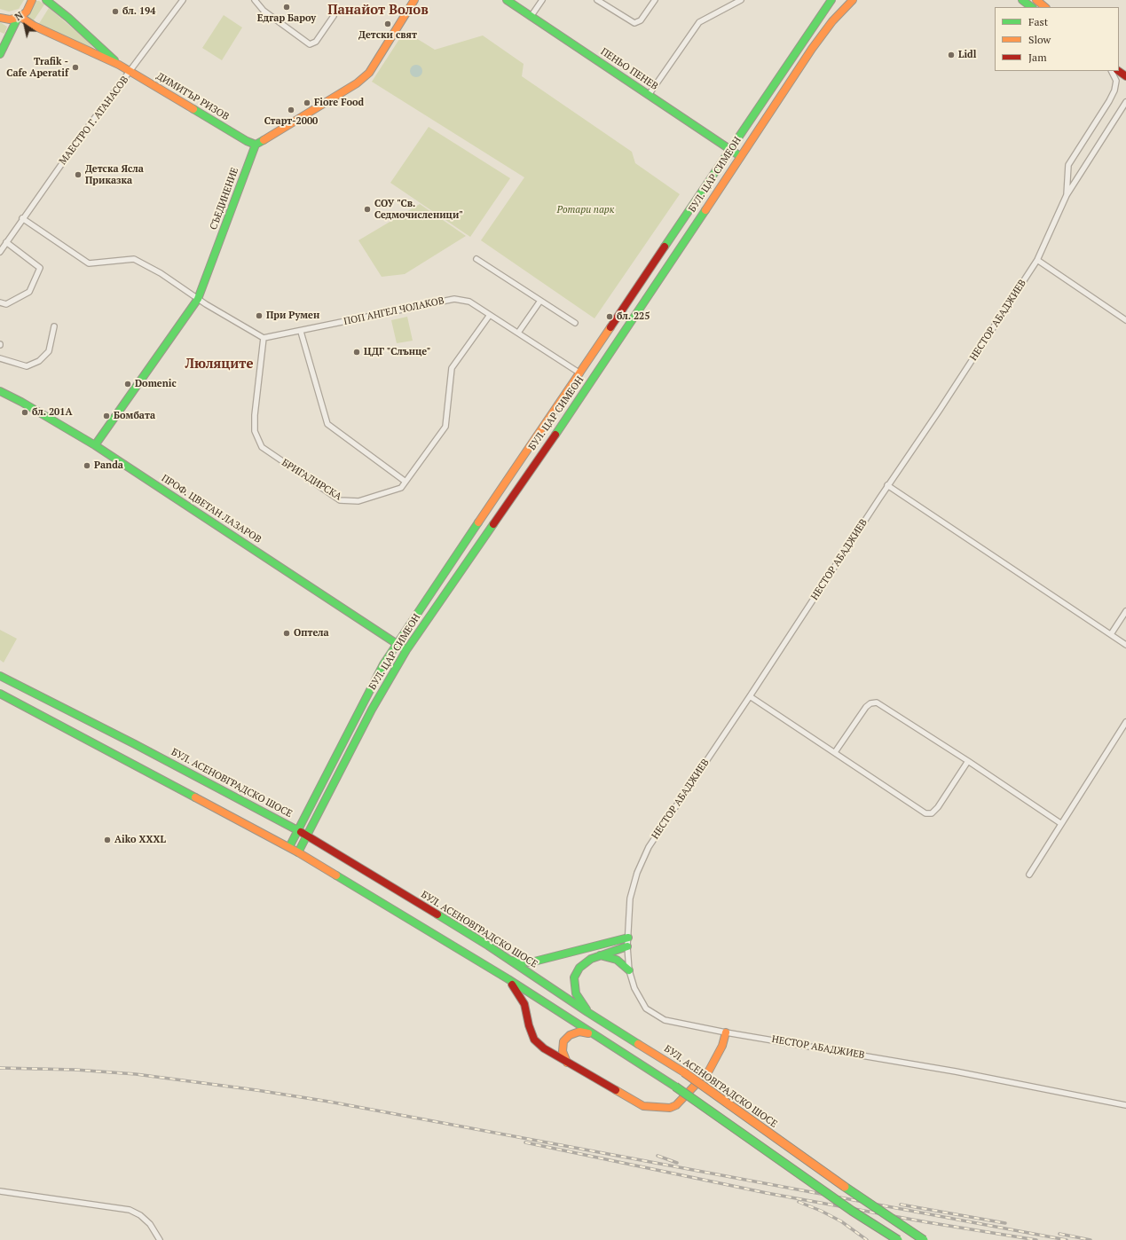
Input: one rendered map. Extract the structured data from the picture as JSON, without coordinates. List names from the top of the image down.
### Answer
{
  "streets": {
    "main road": [
      "ПЕНЬО ПЕНЕВ",
      "ДИМИТЪР РИЗОВ",
      "БУЛ. ЦАР СИМЕОН",
      "СЪЕДИНЕНИЕ",
      "ПРОФ. ЦВЕТАН ЛАЗАРОВ",
      "БУЛ. АСЕНОВГРАДСКО ШОСЕ"
    ],
    "street": [
      "МАЕСТРО Г. АТАНАСОВ",
      "ПОП АНГЕЛ ЧОЛАКОВ",
      "НЕСТОР АБАДЖИЕВ",
      "БРИГАДИРСКА"
    ]
  },
  "crossings": [
    ["ПЕНЬО ПЕНЕВ", "БУЛ. ЦАР СИМЕОН"],
    ["ДИМИТЪР РИЗОВ", "МАЕСТРО Г. АТАНАСОВ"],
    ["ДИМИТЪР РИЗОВ", "СЪЕДИНЕНИЕ"],
    ["БУЛ. ЦАР СИМЕОН", "ПОП АНГЕЛ ЧОЛАКОВ"],
    ["БУЛ. ЦАР СИМЕОН", "ПРОФ. ЦВЕТАН ЛАЗАРОВ"],
    ["БУЛ. ЦАР СИМЕОН", "БУЛ. АСЕНОВГРАДСКО ШОСЕ"],
    ["СЪЕДИНЕНИЕ", "ПРОФ. ЦВЕТАН ЛАЗАРОВ"],
    ["ПОП АНГЕЛ ЧОЛАКОВ", "БРИГАДИРСКА"]
  ],
  "districts": ["Панайот Волов", "Люляците"],
  "parks": ["Ротари парк"],
  "places": [
    "Едгар Бароу",
    "бл. 194",
    "Детски свят",
    "Lidl",
    "Trafik - Cafe Aperatif",
    "Fiore Food",
    "Старт-2000",
    "Детска Ясла Приказка",
    "СОУ \"Св. Седмочисленици\"",
    "При Румен",
    "бл. 225",
    "ЦДГ \"Слънце\"",
    "Domenic",
    "бл. 201А",
    "Бомбата",
    "Panda",
    "Оптела",
    "Aiko XXXL"
  ],
  "legend": ["Fast", "Slow", "Jam"],
  "north": "top left"
}
